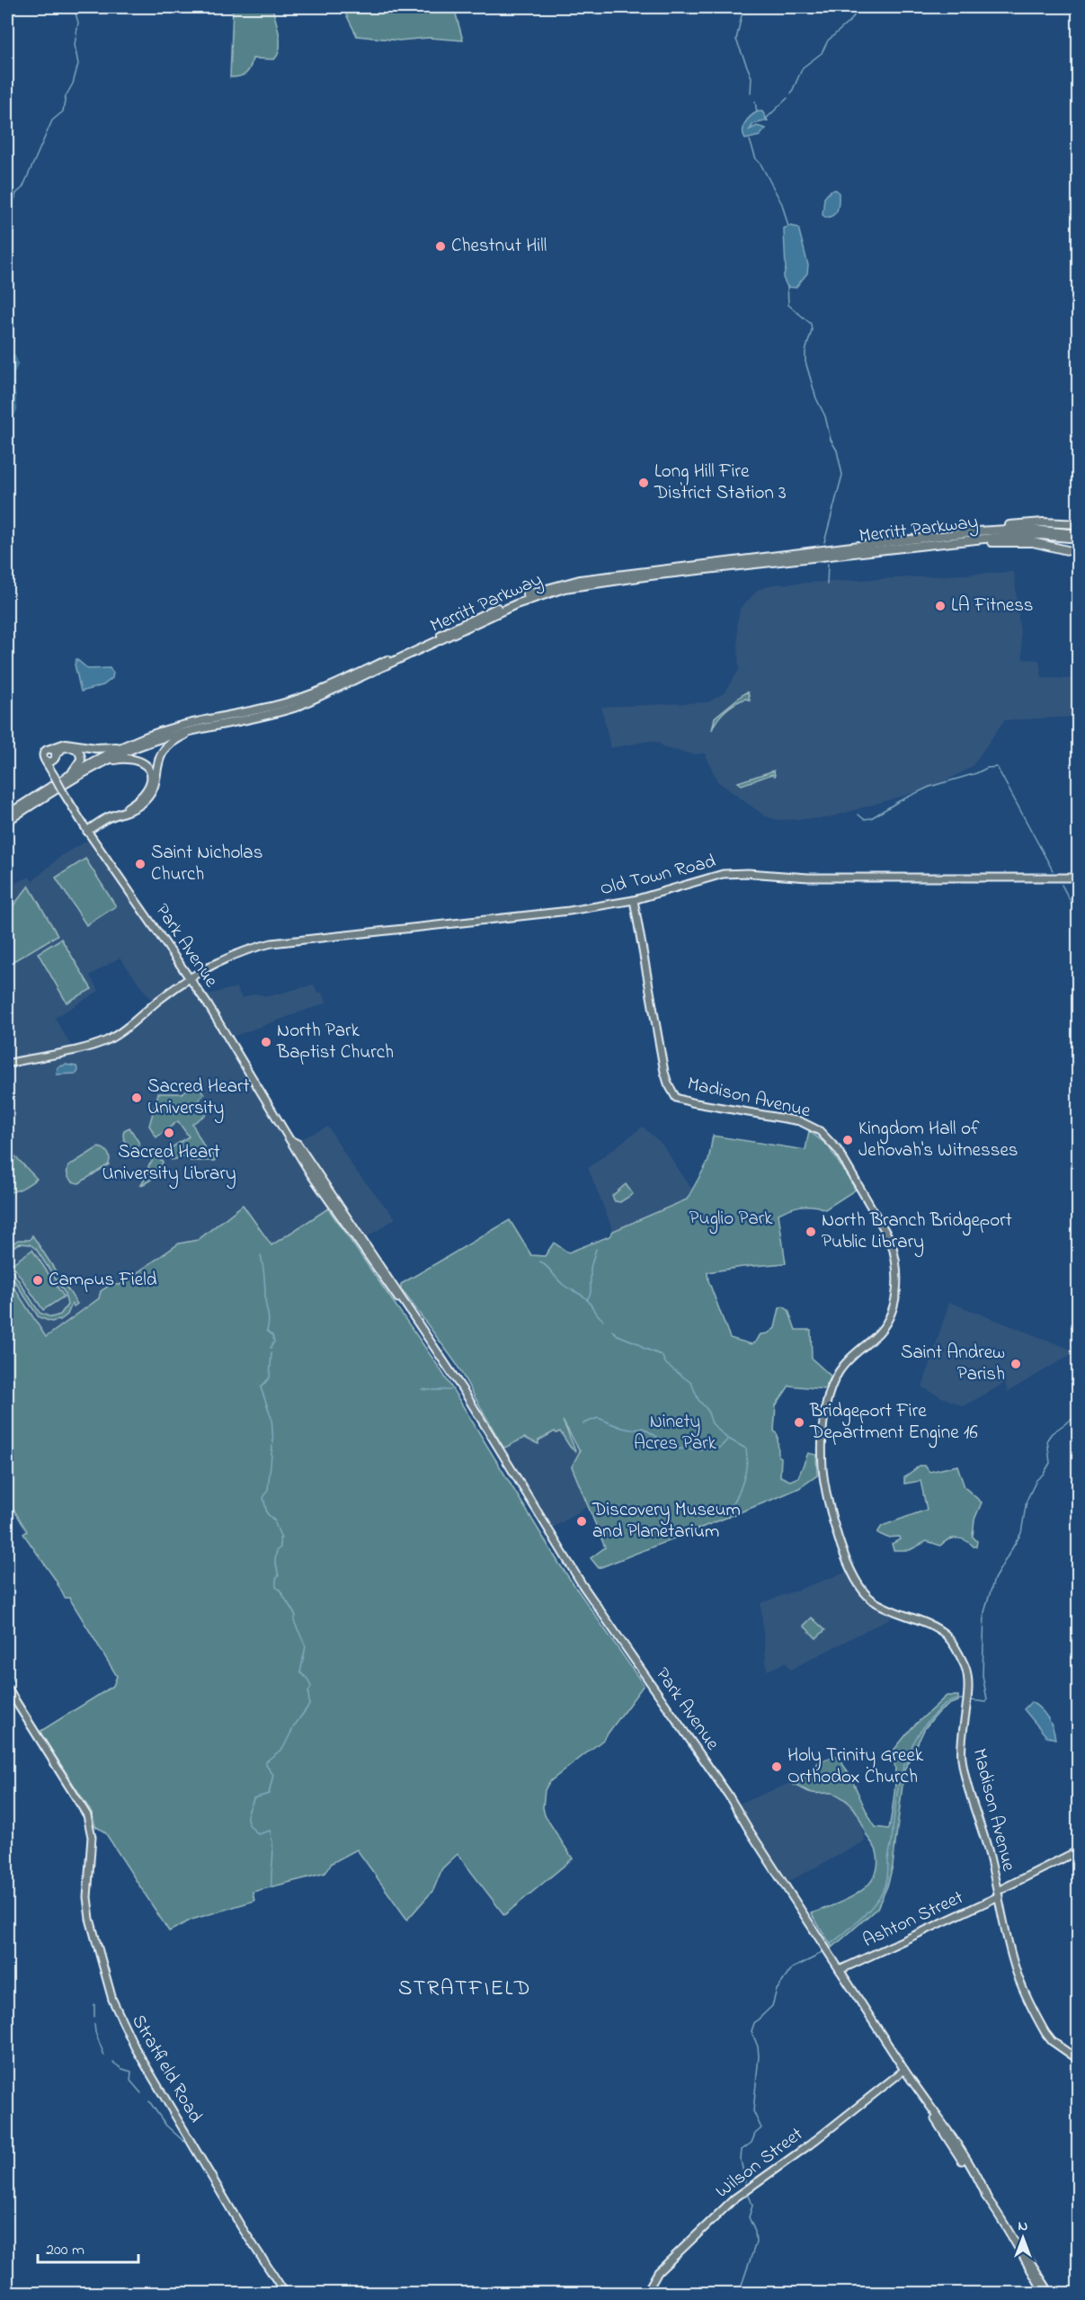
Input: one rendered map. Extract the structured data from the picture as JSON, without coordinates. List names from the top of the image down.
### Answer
{
  "streets": {
    "highway": ["Merritt Parkway"],
    "main road": [
      "Old Town Road",
      "Park Avenue",
      "Madison Avenue",
      "Ashton Street",
      "Stratfield Road",
      "Wilson Street"
    ]
  },
  "crossings": [
    ["Old Town Road", "Park Avenue"],
    ["Old Town Road", "Madison Avenue"],
    ["Park Avenue", "Ashton Street"],
    ["Park Avenue", "Wilson Street"],
    ["Madison Avenue", "Ashton Street"]
  ],
  "districts": ["STRATFIELD"],
  "parks": ["Puglio Park", "Ninety Acres Park"],
  "places": [
    "Chestnut Hill",
    "Long Hill Fire District Station 3",
    "LA Fitness",
    "Saint Nicholas Church",
    "North Park Baptist Church",
    "Sacred Heart University",
    "Sacred Heart University Library",
    "Kingdom Hall of Jehovah's Witnesses",
    "North Branch Bridgeport Public Library",
    "Campus Field",
    "Saint Andrew Parish",
    "Bridgeport Fire Department Engine 16",
    "Discovery Museum and Planetarium",
    "Holy Trinity Greek Orthodox Church"
  ],
  "scale_bar": "200 m",
  "north": "top"
}
